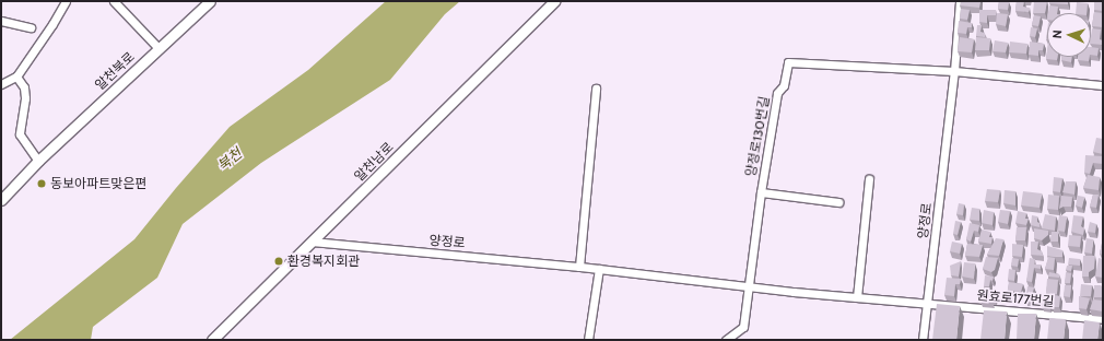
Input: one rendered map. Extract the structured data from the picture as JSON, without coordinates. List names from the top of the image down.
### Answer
{
  "streets": {
    "street": [
      "알천북로",
      "양정로130번길",
      "알천남로",
      "양정로",
      "원효로177번길"
    ]
  },
  "crossings": [
    ["양정로130번길", "양정로"],
    ["알천남로", "양정로"],
    ["양정로", "원효로177번길"]
  ],
  "water": ["북천"],
  "places": ["동보아파트맞은편", "환경복지회관"],
  "north": "left"
}
